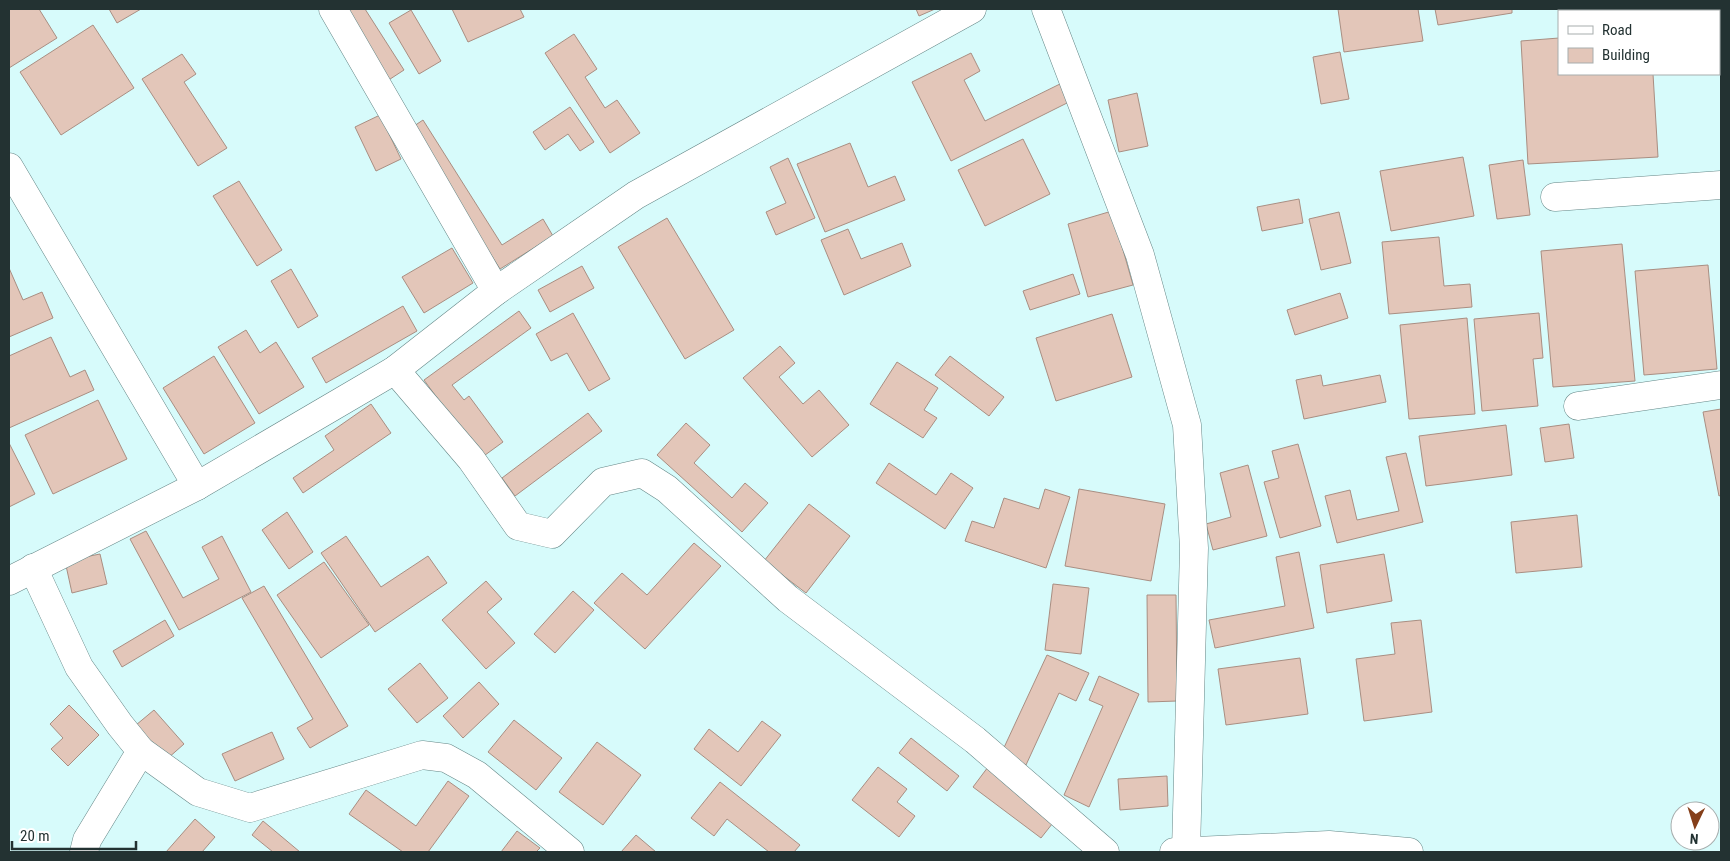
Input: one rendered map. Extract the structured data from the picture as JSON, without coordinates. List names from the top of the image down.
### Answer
{
  "legend": ["Road", "Building"],
  "scale_bar": "20 m",
  "north": "bottom"
}
